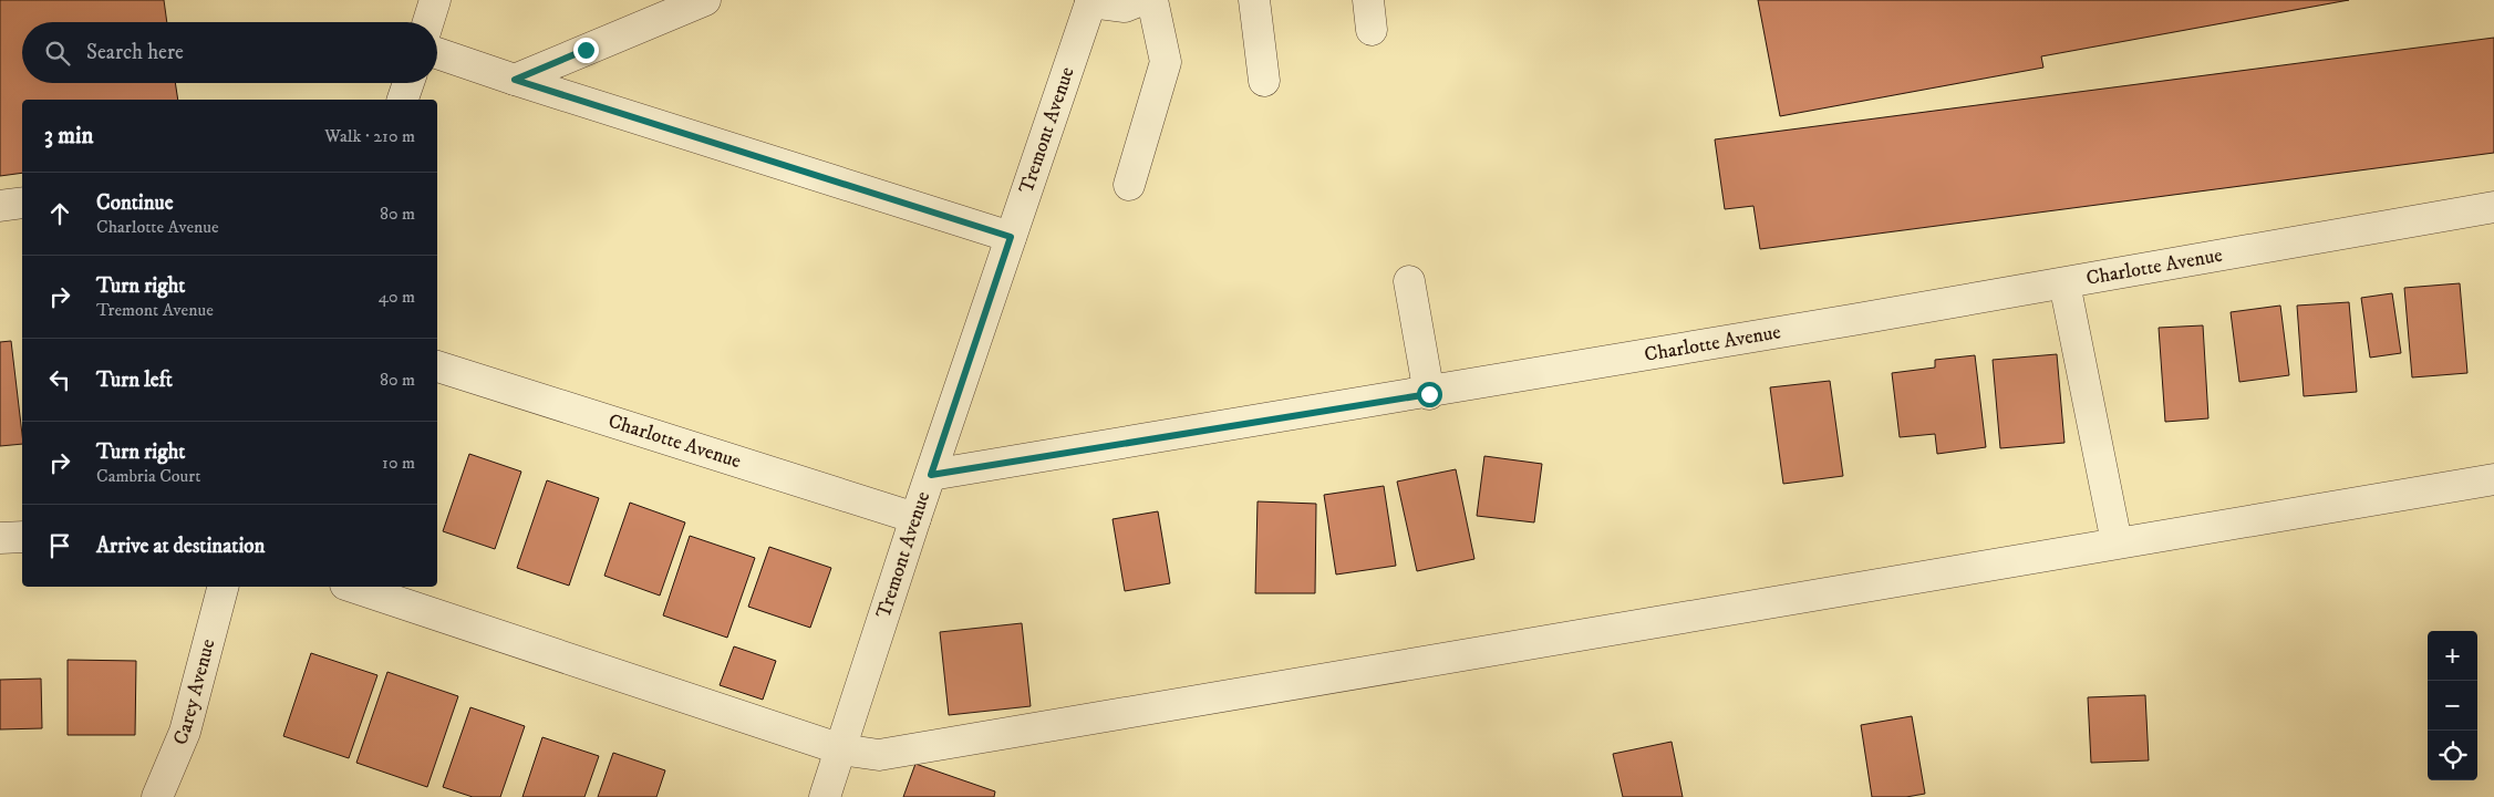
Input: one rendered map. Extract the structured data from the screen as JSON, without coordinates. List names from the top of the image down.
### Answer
{
  "streets": {
    "street": ["Tremont Avenue", "Charlotte Avenue", "Carey Avenue"]
  },
  "crossings": [
    ["Tremont Avenue", "Charlotte Avenue"]
  ],
  "page": {
    "search": "Search here",
    "heading": ["3 min", "Walk · 210 m"],
    "list": [
      ["Continue", "Charlotte Avenue", "80 m"],
      ["Turn right", "Tremont Avenue", "40 m"],
      ["Turn left", "80 m"],
      ["Turn right", "Cambria Court", "10 m"],
      "Arrive at destination"
    ],
    "map_buttons": ["+", "−"]
  }
}
